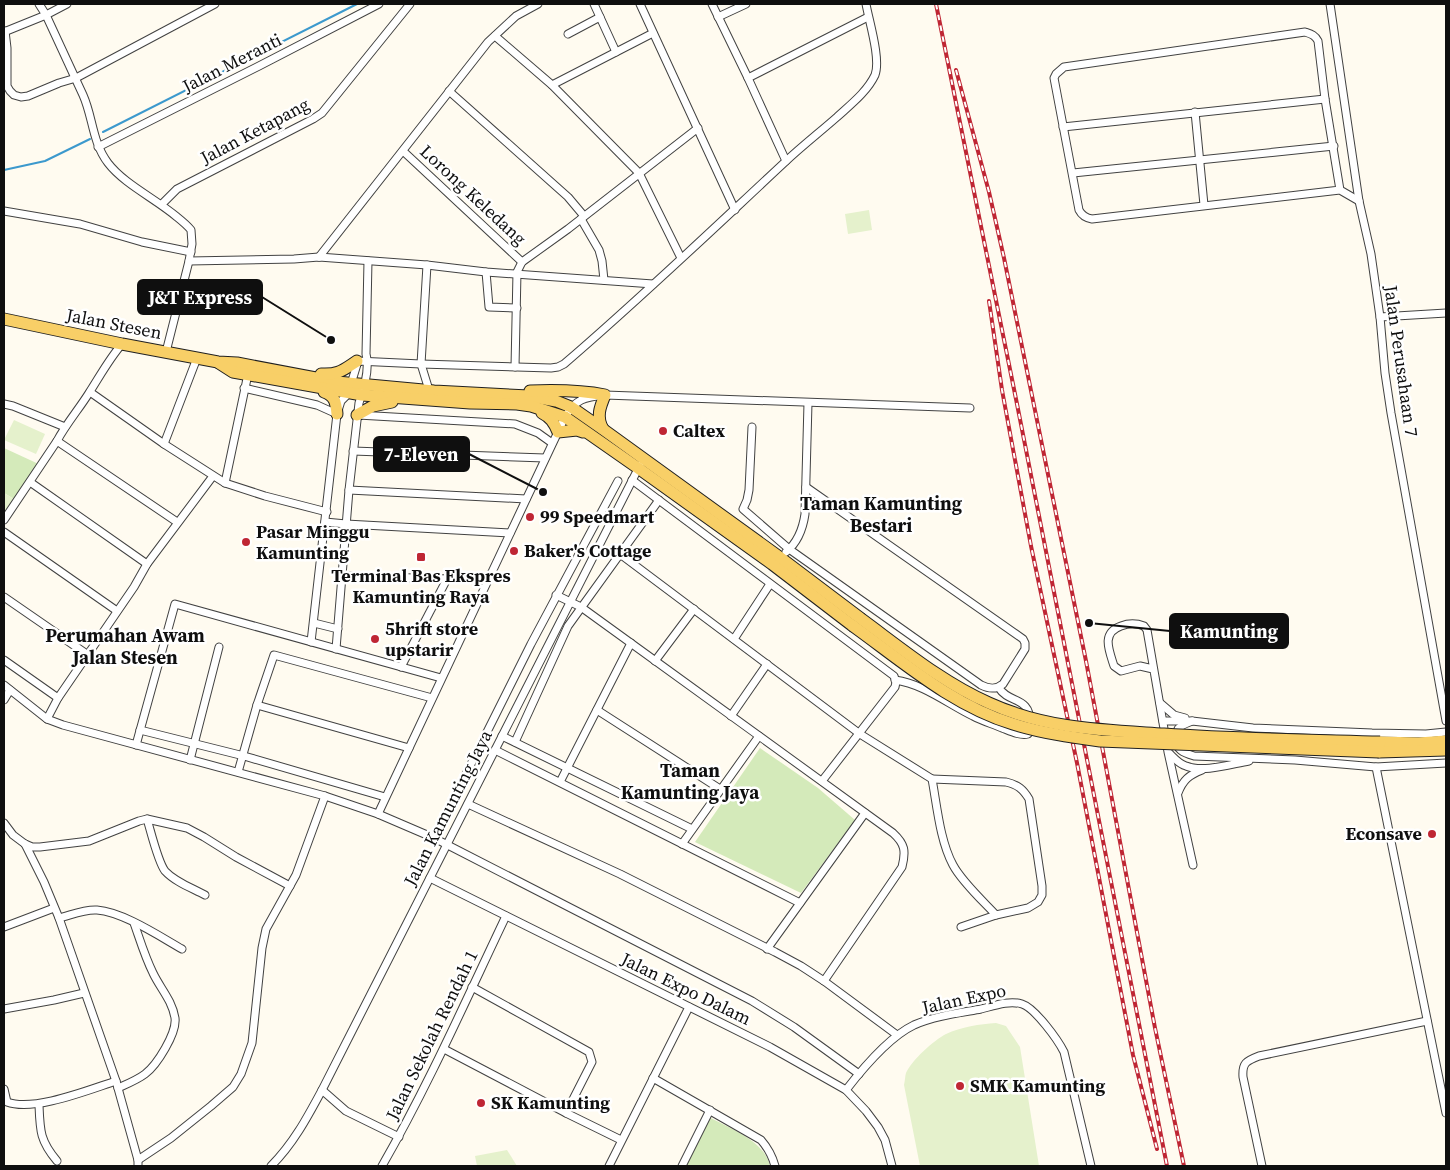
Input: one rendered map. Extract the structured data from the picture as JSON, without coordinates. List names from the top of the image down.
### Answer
{
  "streets": {
    "main road": ["Jalan Stesen"],
    "street": [
      "Jalan Meranti",
      "Jalan Ketapang",
      "Lorong Keledang",
      "Jalan Perusahaan 7",
      "Jalan Kamunting Jaya",
      "Jalan Expo Dalam",
      "Jalan Expo",
      "Jalan Sekolah Rendah 1"
    ]
  },
  "crossings": [
    ["Jalan Kamunting Jaya", "Jalan Expo Dalam"],
    ["Jalan Expo Dalam", "Jalan Expo"],
    ["Jalan Expo Dalam", "Jalan Sekolah Rendah 1"]
  ],
  "districts": ["Taman Kamunting Bestari", "Perumahan Awam Jalan Stesen", "Taman Kamunting Jaya"],
  "places": {
    "other": [
      "J&T Express",
      "Caltex",
      "7-Eleven",
      "99 Speedmart",
      "Pasar Minggu Kamunting",
      "Baker's Cottage",
      "Kamunting",
      "5hrift store upstarir",
      "Econsave",
      "SMK Kamunting",
      "SK Kamunting"
    ],
    "transit": ["Terminal Bas Ekspres Kamunting Raya"]
  }
}
